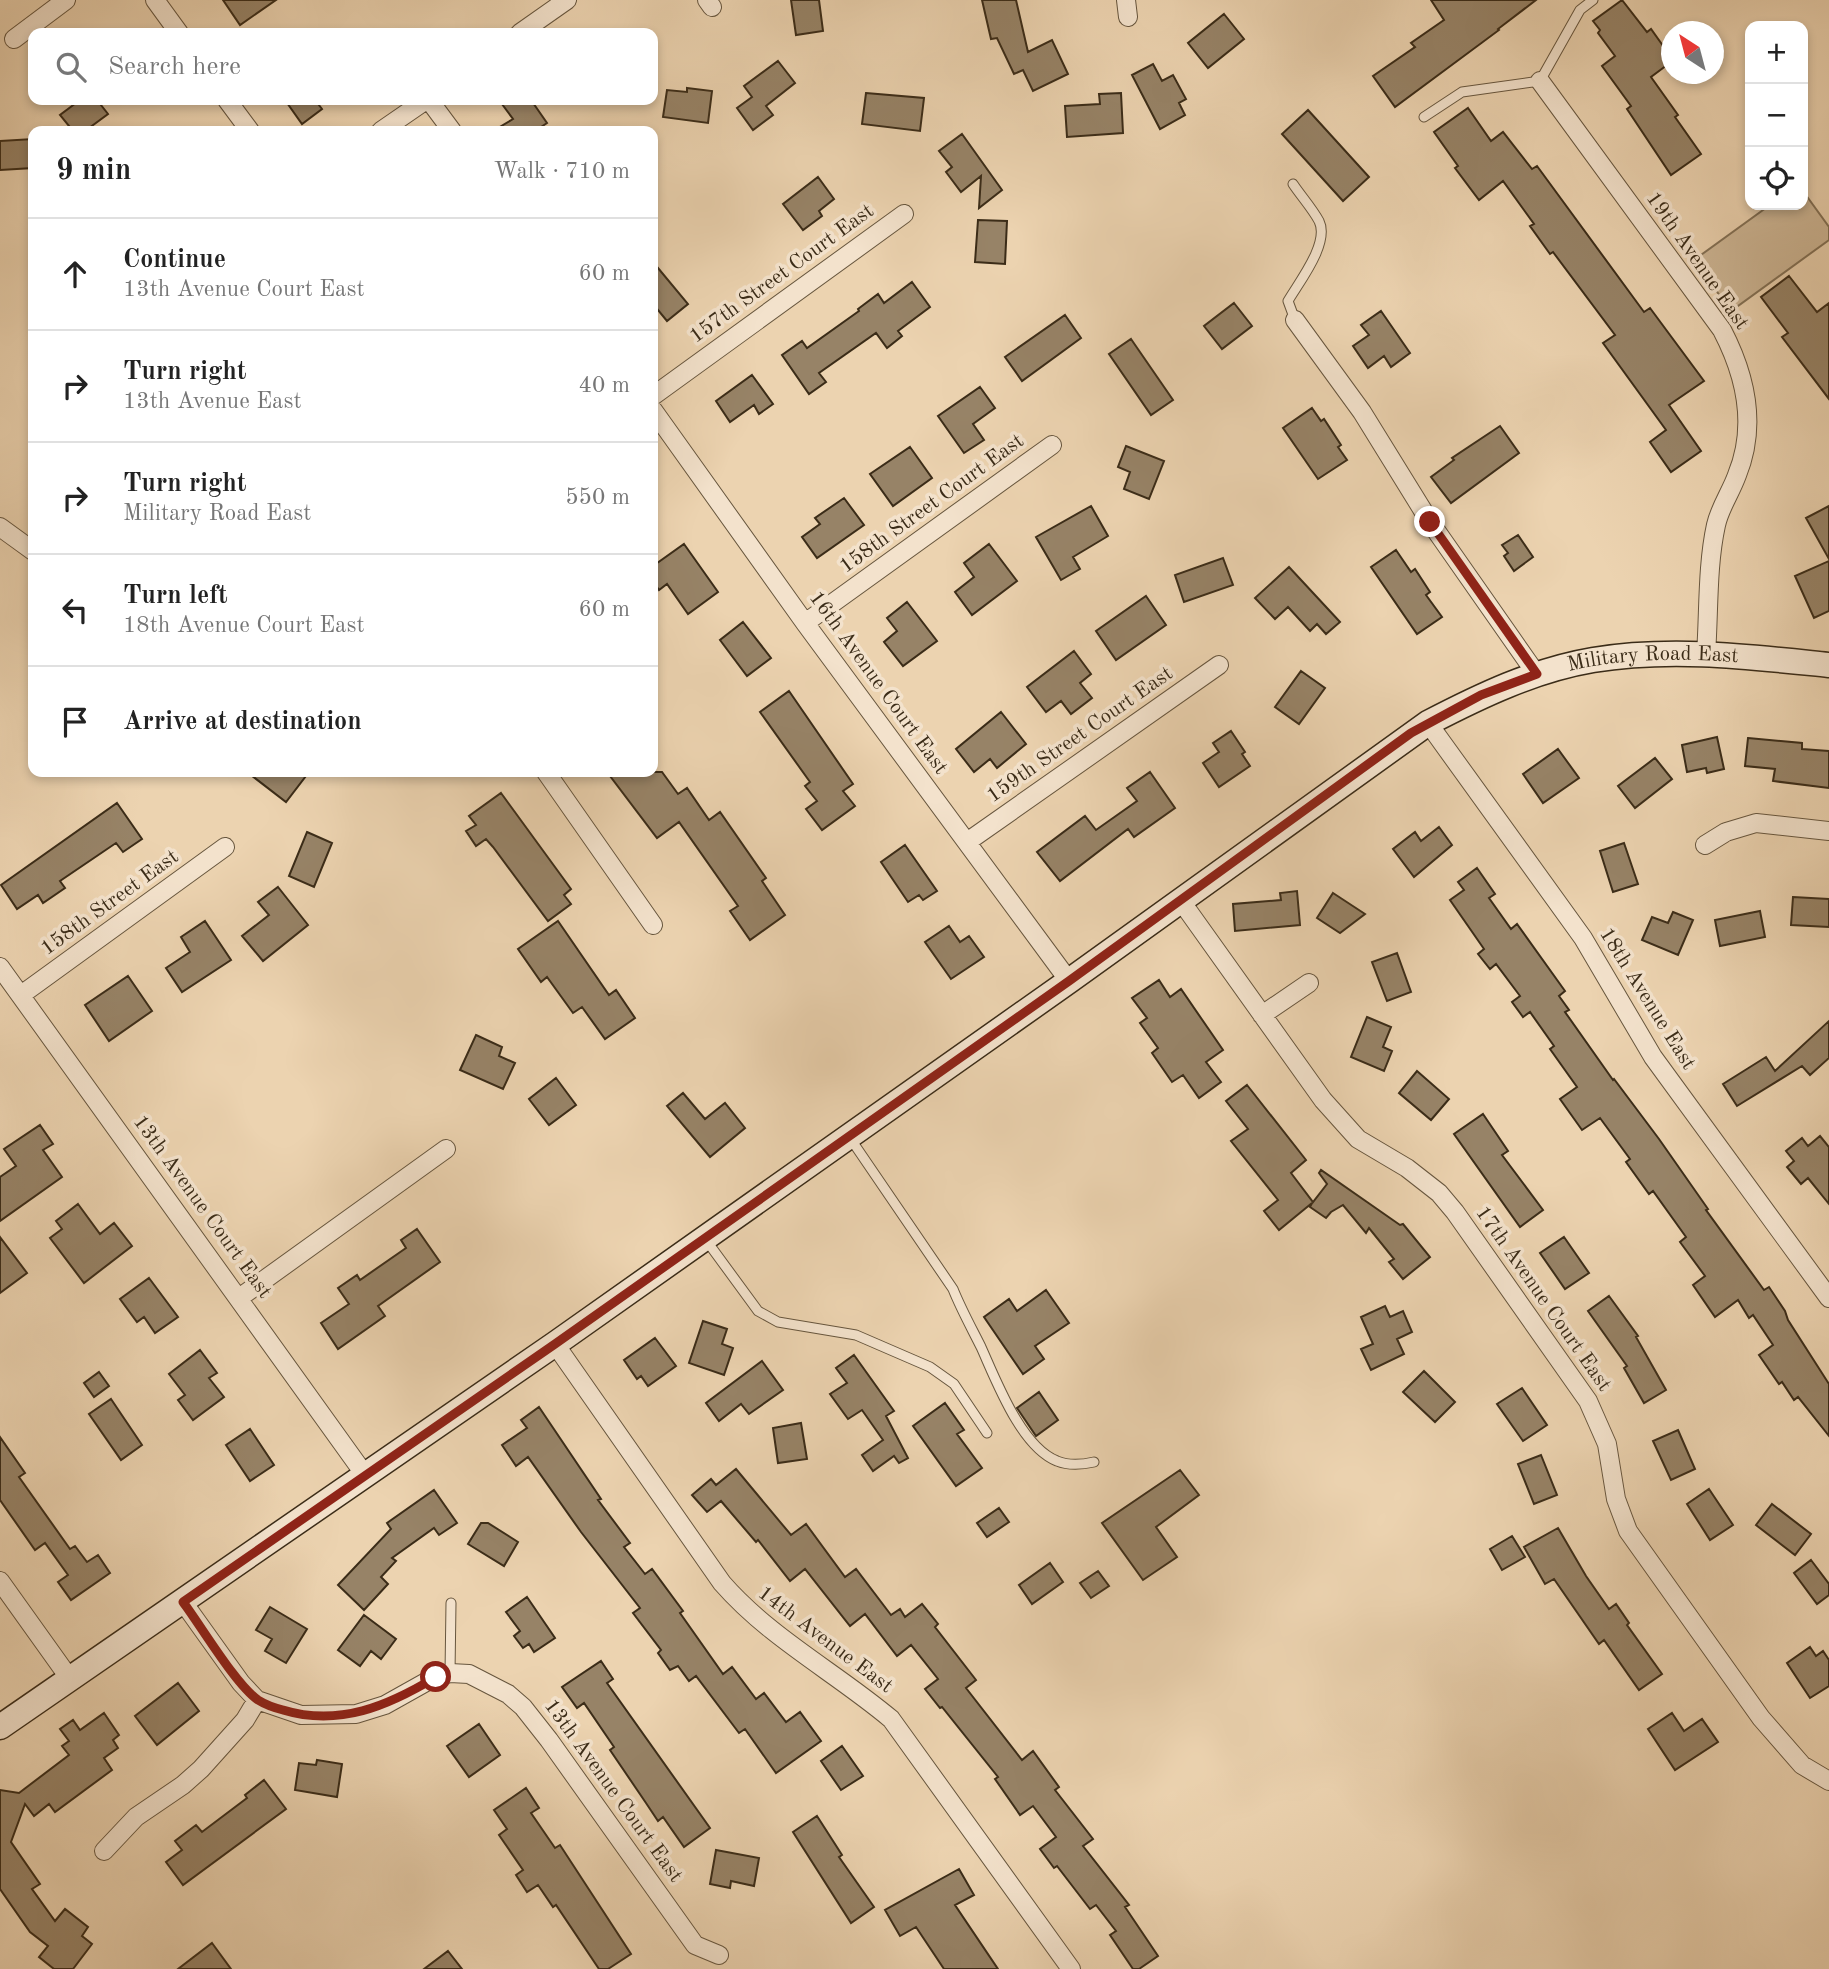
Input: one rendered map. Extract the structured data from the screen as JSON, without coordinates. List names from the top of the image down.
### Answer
{
  "streets": {
    "street": [
      "19th Avenue East",
      "157th Street Court East",
      "158th Street Court East",
      "Military Road East",
      "16th Avenue Court East",
      "159th Street Court East",
      "158th Street East",
      "18th Avenue East",
      "13th Avenue Court East",
      "17th Avenue Court East",
      "14th Avenue East"
    ]
  },
  "crossings": [
    ["19th Avenue East", "Military Road East"],
    ["158th Street Court East", "16th Avenue Court East"],
    ["Military Road East", "16th Avenue Court East"],
    ["Military Road East", "18th Avenue East"],
    ["Military Road East", "13th Avenue Court East"],
    ["Military Road East", "17th Avenue Court East"],
    ["Military Road East", "14th Avenue East"],
    ["16th Avenue Court East", "159th Street Court East"],
    ["158th Street East", "13th Avenue Court East"]
  ],
  "north": "top left",
  "page": {
    "map_buttons": ["+", "−"],
    "search": "Search here",
    "heading": ["9 min", "Walk · 710 m"],
    "list": [
      ["Continue", "13th Avenue Court East", "60 m"],
      ["Turn right", "13th Avenue East", "40 m"],
      ["Turn right", "Military Road East", "550 m"],
      ["Turn left", "18th Avenue Court East", "60 m"],
      "Arrive at destination"
    ]
  }
}
